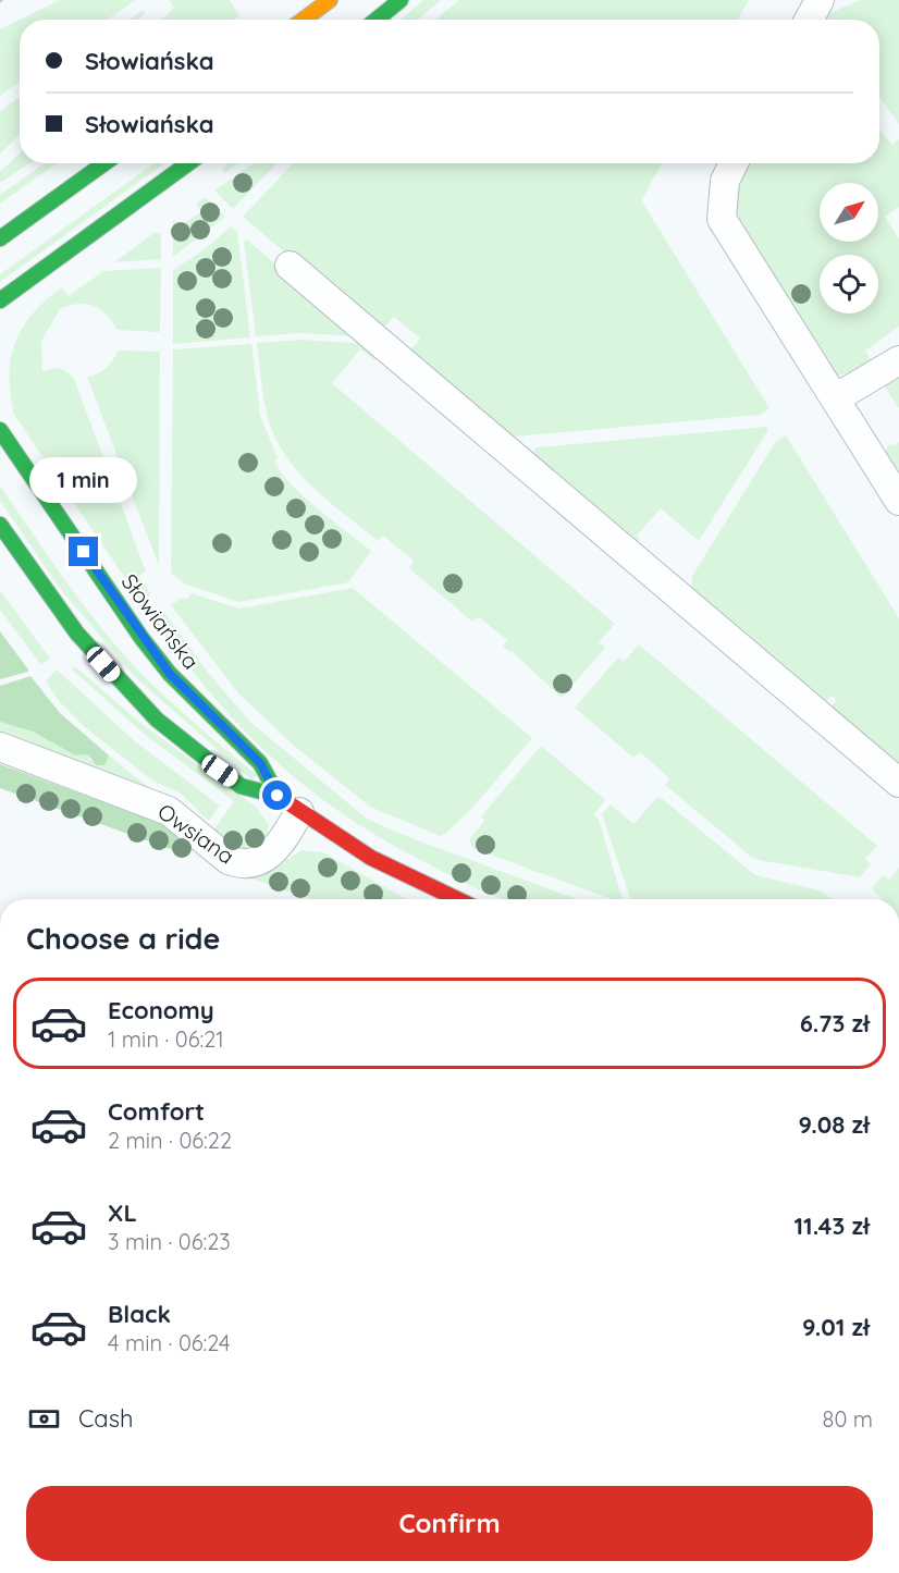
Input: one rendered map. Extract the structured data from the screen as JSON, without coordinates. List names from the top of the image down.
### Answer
{
  "streets": {
    "street": ["Słowiańska", "Owsiana"]
  },
  "crossings": [
    ["Słowiańska", "Owsiana"]
  ],
  "north": "top right",
  "page": {
    "banner": ["Słowiańska", "Słowiańska"],
    "bubble": "1 min",
    "heading": "Choose a ride",
    "list": [
      {
        "name": "Economy",
        "note": "1 min · 06:21",
        "value": "6.73 zł"
      },
      {
        "name": "Comfort",
        "note": "2 min · 06:22",
        "value": "9.08 zł"
      },
      {
        "name": "XL",
        "note": "3 min · 06:23",
        "value": "11.43 zł"
      },
      {
        "name": "Black",
        "note": "4 min · 06:24",
        "value": "9.01 zł"
      }
    ],
    "pay": ["Cash", "80 m"],
    "buttons": "Confirm"
  }
}
